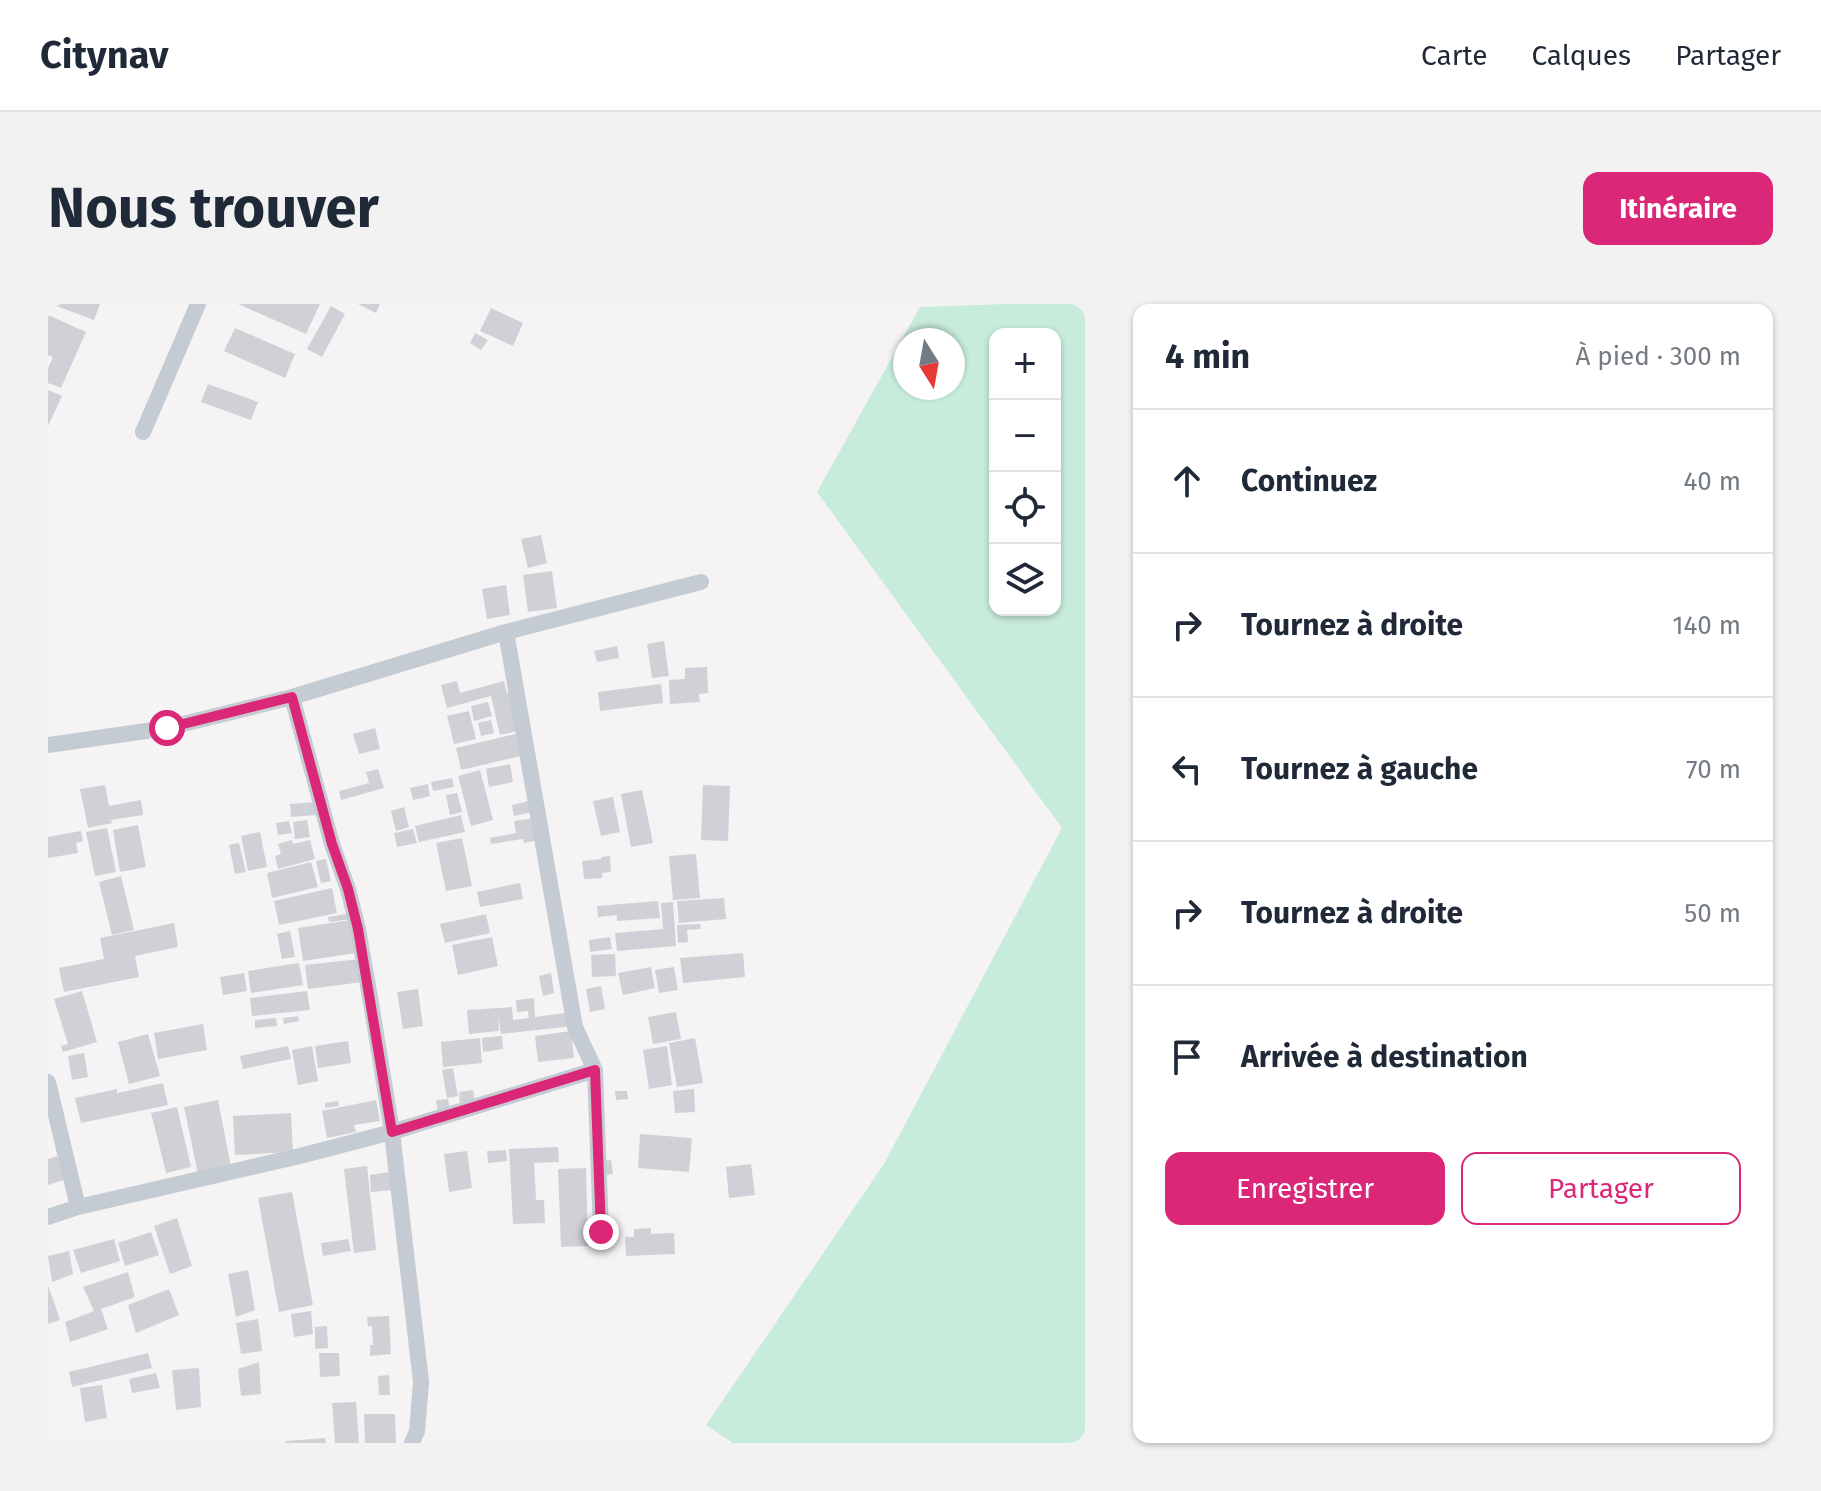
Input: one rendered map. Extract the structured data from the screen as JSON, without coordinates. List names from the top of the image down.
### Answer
{
  "north": "bottom",
  "page": {
    "header": "Citynav",
    "nav": ["Carte", "Calques", "Partager"],
    "buttons": [
      "Itinéraire",
      ["Enregistrer", "Partager"]
    ],
    "title": "Nous trouver",
    "heading": ["4 min", "À pied · 300 m"],
    "map_buttons": ["+", "−"],
    "list": [
      ["Continuez", "40 m"],
      ["Tournez à droite", "140 m"],
      ["Tournez à gauche", "70 m"],
      ["Tournez à droite", "50 m"],
      "Arrivée à destination"
    ]
  }
}
